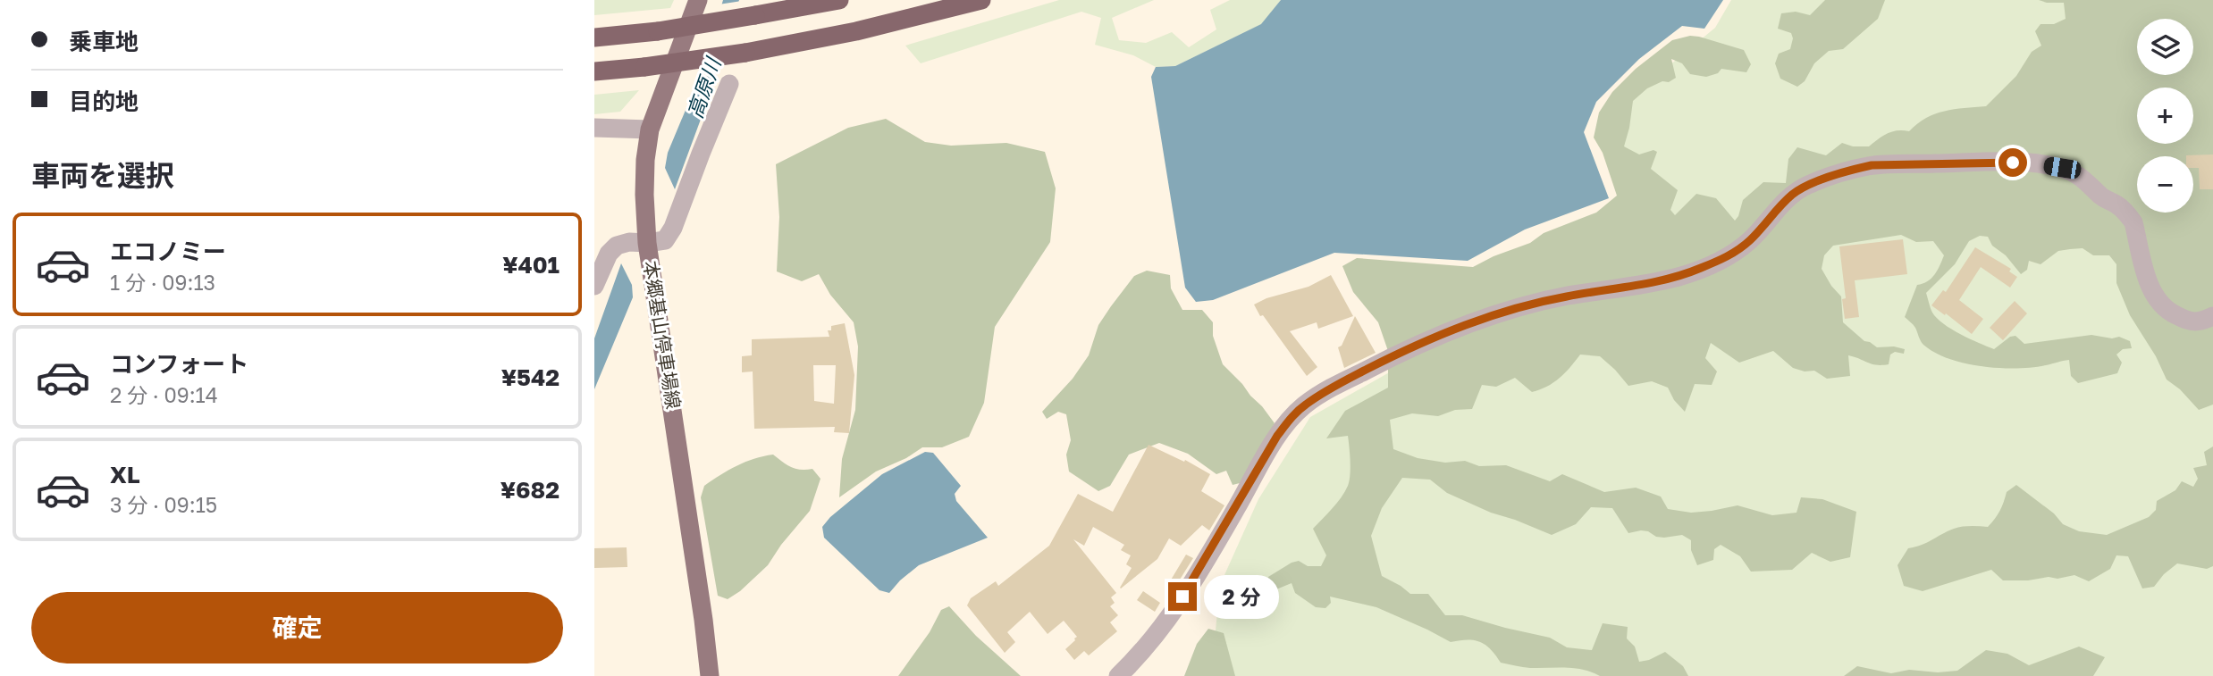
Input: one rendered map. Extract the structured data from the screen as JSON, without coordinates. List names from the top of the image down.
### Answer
{
  "streets": {
    "main road": ["本郷基山停車場線"]
  },
  "water": ["高原川"],
  "page": {
    "banner": ["乗車地", "目的地"],
    "map_buttons": ["+", "−"],
    "heading": "車両を選択",
    "list": [
      {
        "name": "エコノミー",
        "note": "1 分 · 09:13",
        "value": "¥401"
      },
      {
        "name": "コンフォート",
        "note": "2 分 · 09:14",
        "value": "¥542"
      },
      {
        "name": "XL",
        "note": "3 分 · 09:15",
        "value": "¥682"
      }
    ],
    "bubble": "2 分",
    "buttons": "確定"
  }
}
